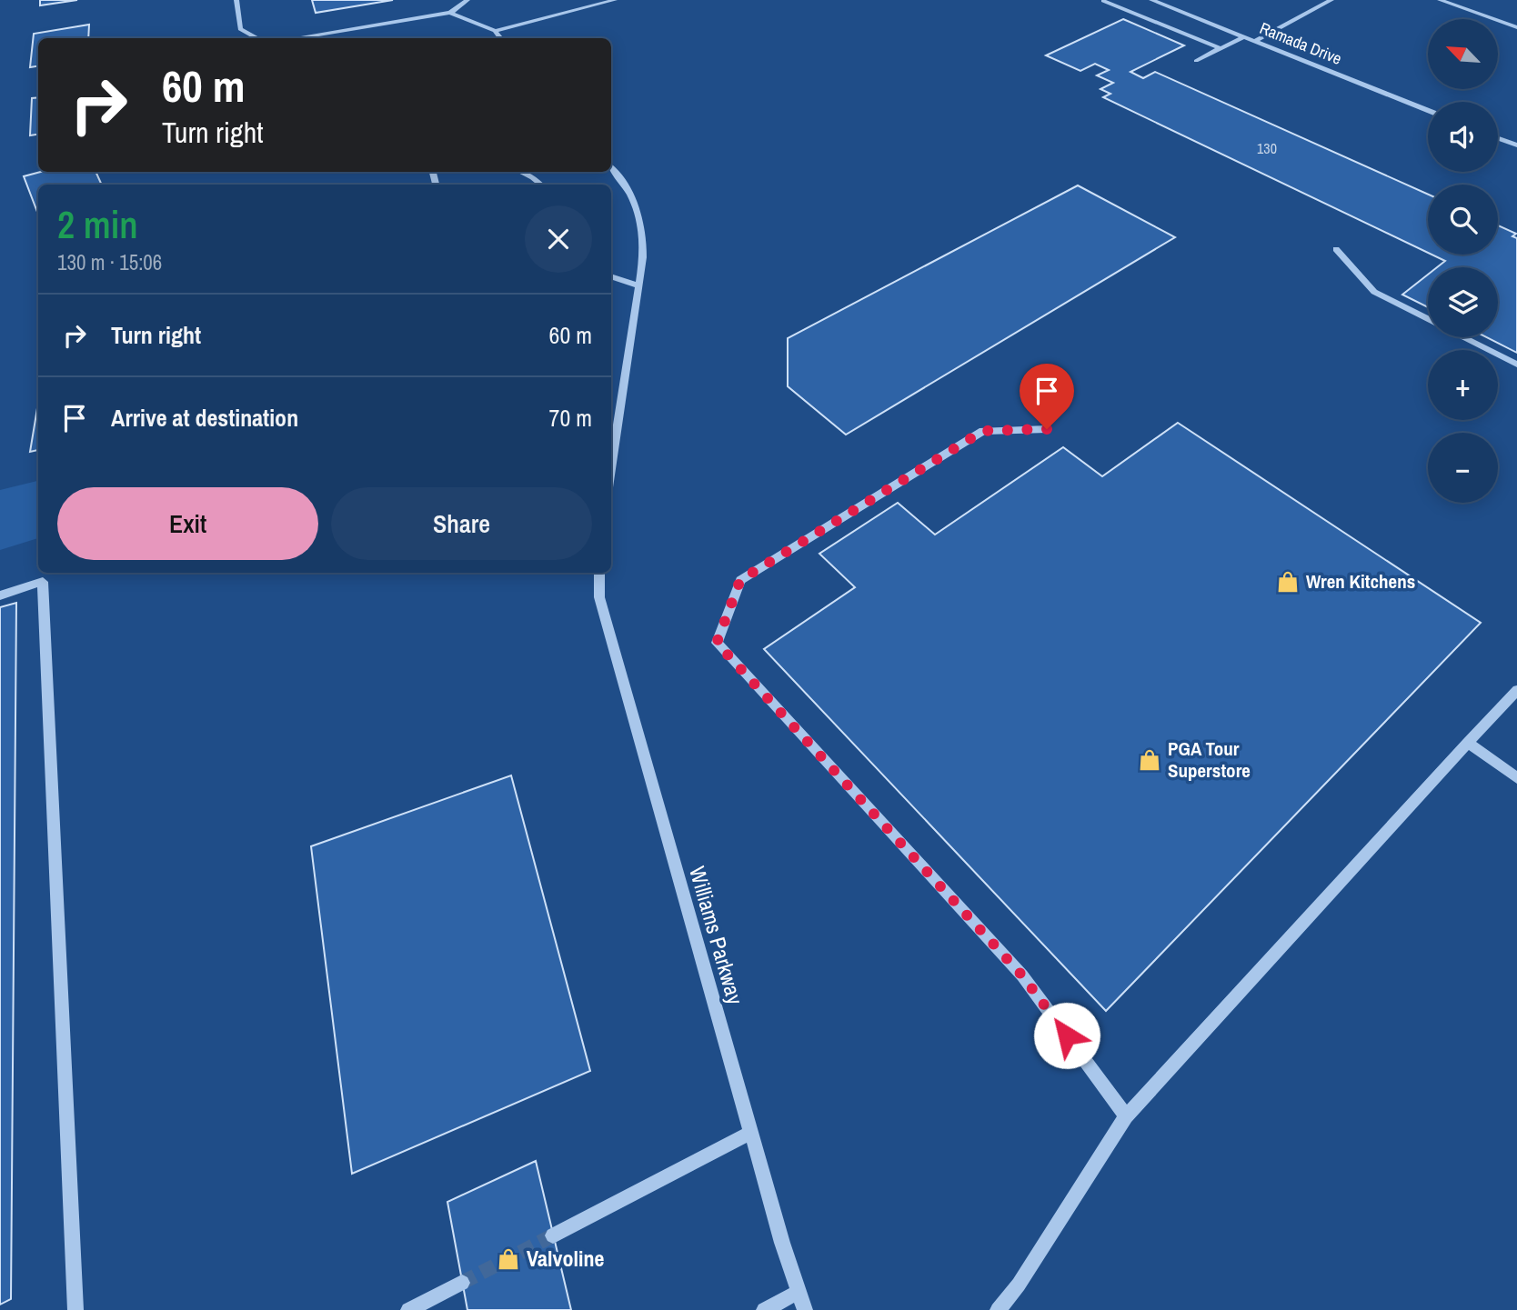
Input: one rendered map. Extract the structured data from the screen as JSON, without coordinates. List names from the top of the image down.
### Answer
{
  "streets": {
    "street": ["Ramada Drive", "Williams Parkway"]
  },
  "places": {
    "shop": ["Wren Kitchens", "PGA Tour Superstore", "Valvoline"]
  },
  "house_numbers": ["130"],
  "north": "top left",
  "page": {
    "map_buttons": ["+", "−"],
    "turn": ["60 m", "Turn right"],
    "heading": ["2 min", "130 m · 15:06"],
    "list": [
      {
        "name": "Turn right",
        "value": "60 m"
      },
      {
        "name": "Arrive at destination",
        "value": "70 m"
      }
    ],
    "buttons": ["Exit", "Share"]
  }
}
